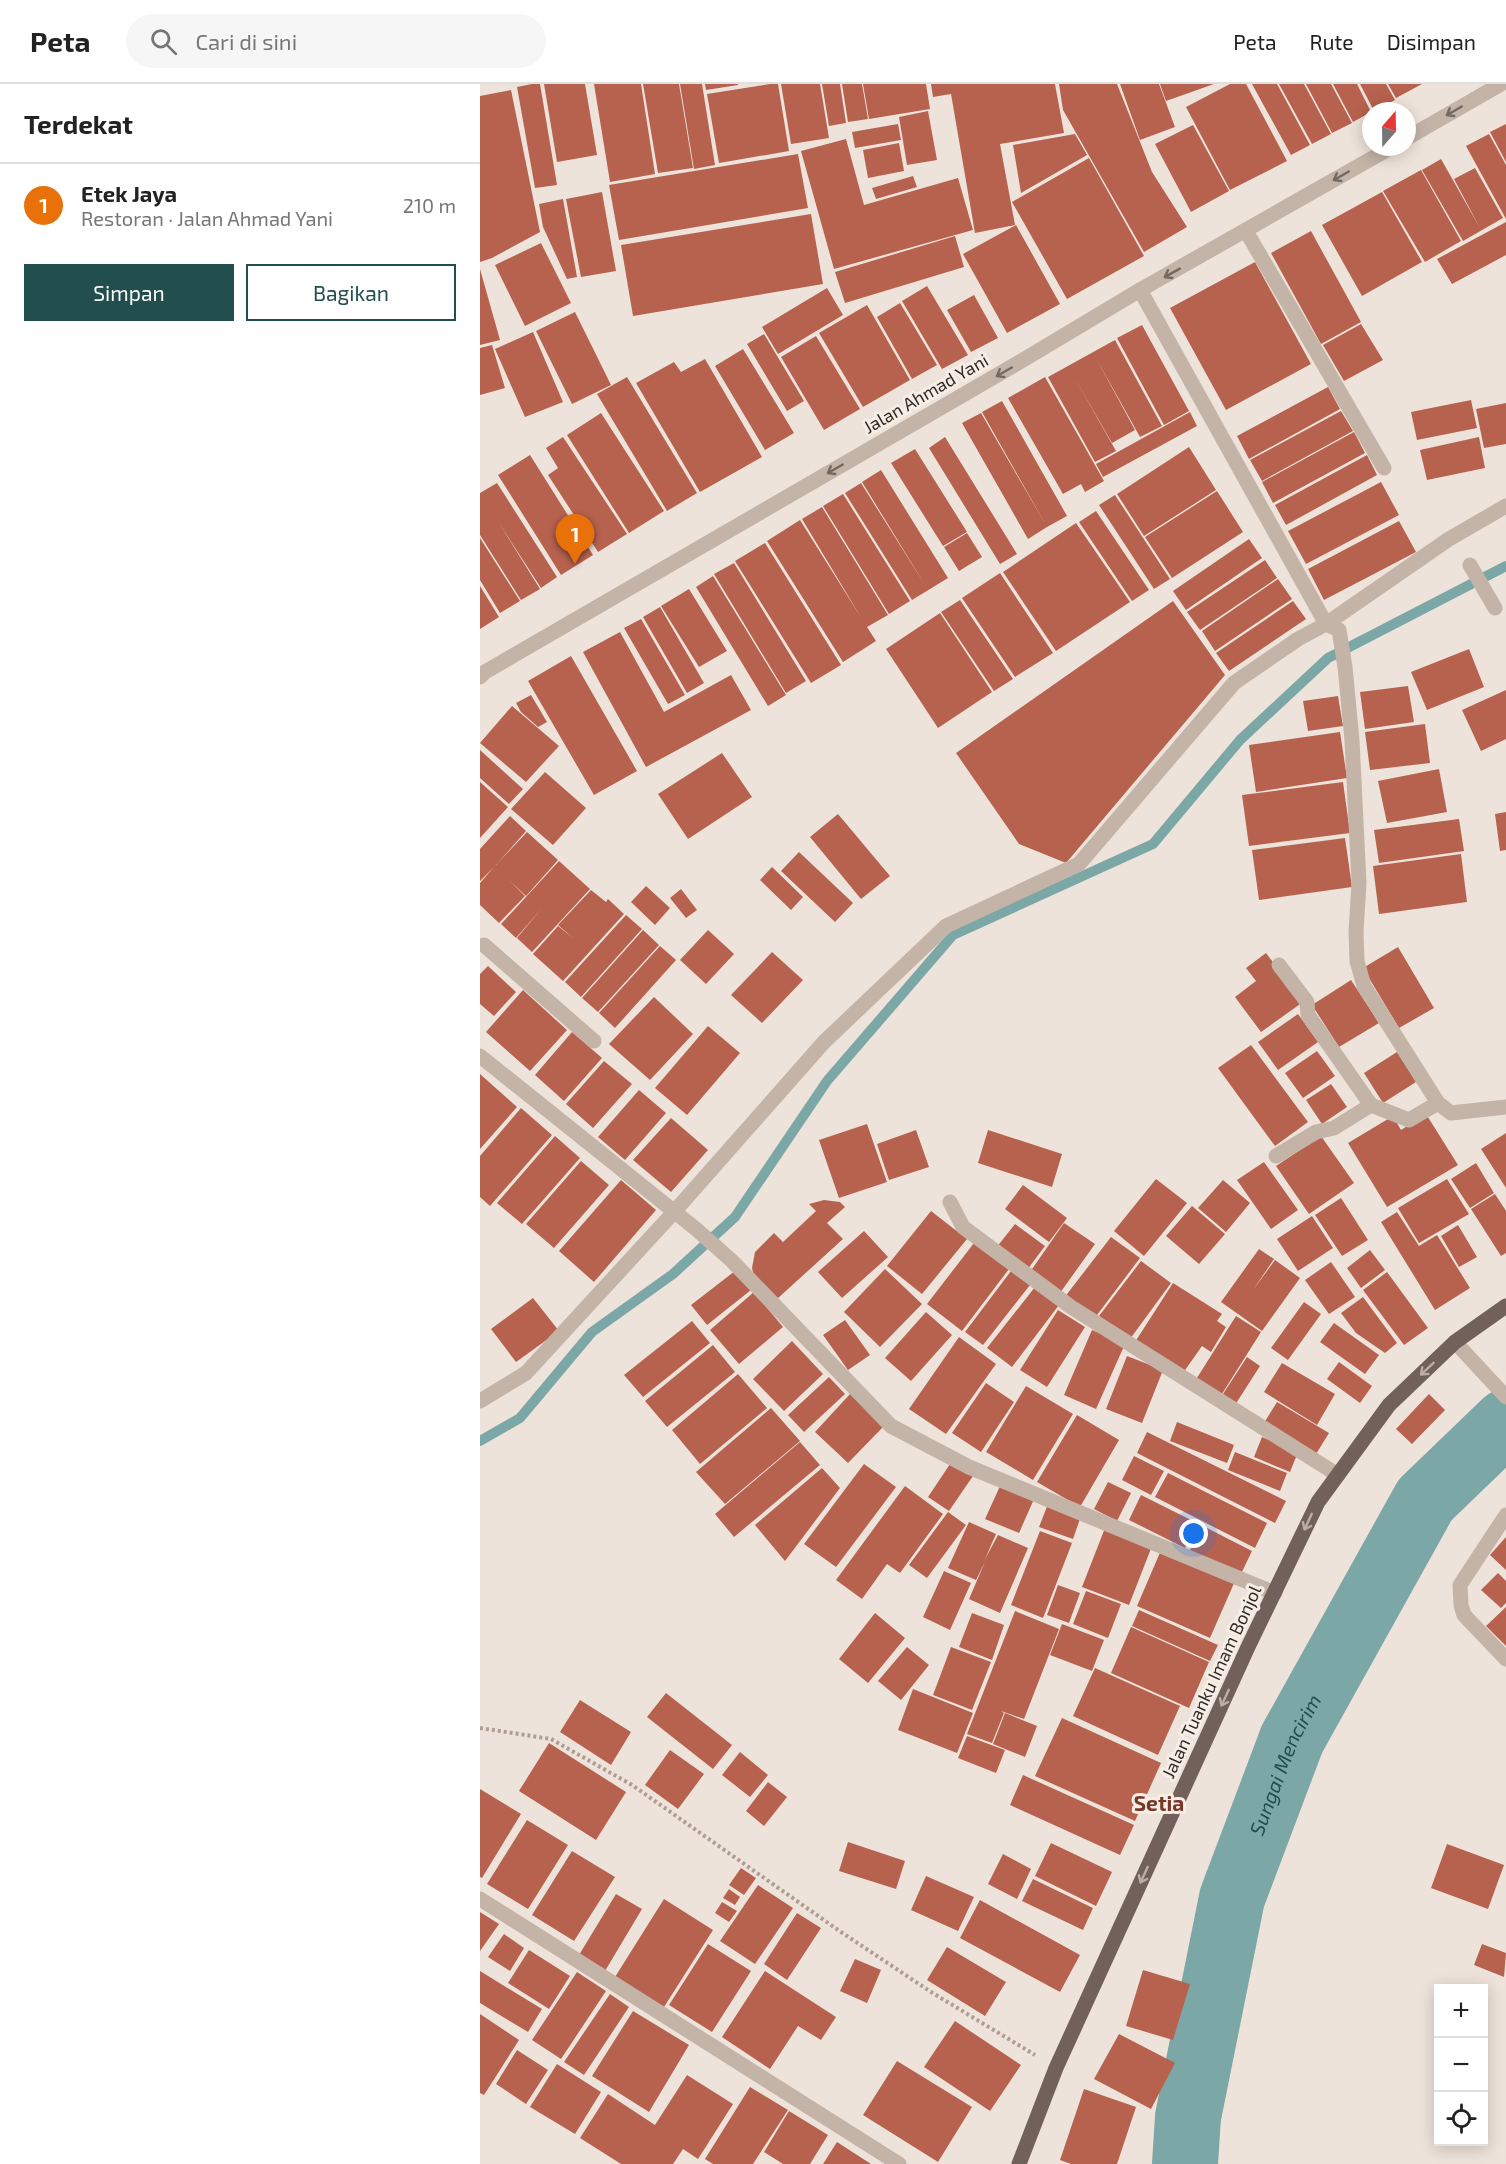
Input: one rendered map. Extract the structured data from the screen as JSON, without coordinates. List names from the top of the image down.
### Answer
{
  "streets": {
    "main road": ["Jalan Tuanku Imam Bonjol"],
    "street": ["Jalan Ahmad Yani"]
  },
  "one_way": ["Jalan Ahmad Yani", "Jalan Tuanku Imam Bonjol"],
  "districts": ["Setia"],
  "water": ["Sungai Mencirim"],
  "north": "top",
  "page": {
    "header": "Peta",
    "search": "Cari di sini",
    "nav": ["Peta", "Rute", "Disimpan"],
    "heading": "Terdekat",
    "list": [
      {
        "mark": "1",
        "name": "Etek Jaya",
        "note": "Restoran · Jalan Ahmad Yani",
        "value": "210 m"
      }
    ],
    "buttons": ["Simpan", "Bagikan"],
    "pins": "1",
    "map_buttons": ["+", "−"]
  }
}
